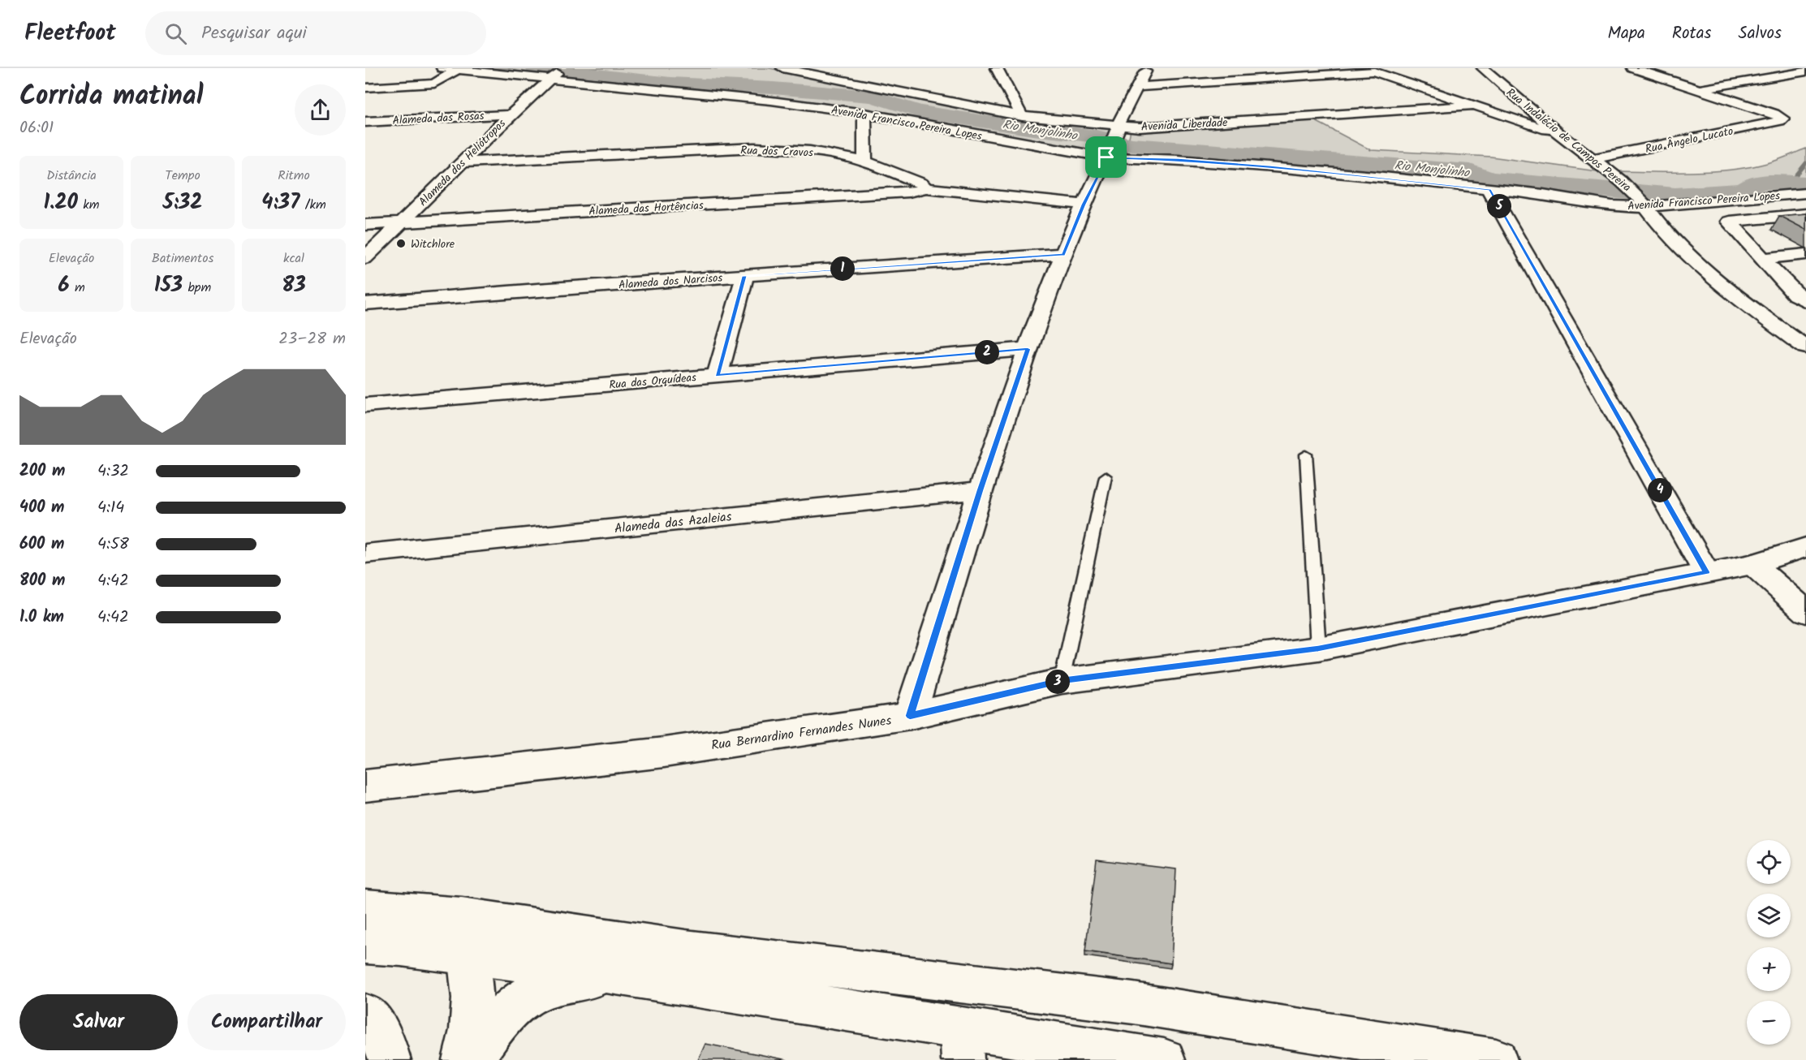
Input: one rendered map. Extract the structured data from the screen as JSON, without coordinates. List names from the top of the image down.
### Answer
{
  "streets": {
    "street": [
      "Alameda das Rosas",
      "Avenida Francisco Pereira Lopes",
      "Avenida Liberdade",
      "Rua Indalécio de Campos Pereira",
      "Rua Ângelo Lucato",
      "Rua dos Cravos",
      "Alameda dos Heliótropos",
      "Alameda das Hortências",
      "Alameda dos Narcisos",
      "Rua das Orquídeas",
      "Alameda das Azaleias",
      "Rua Bernardino Fernandes Nunes"
    ]
  },
  "crossings": [
    ["Alameda das Rosas", "Alameda dos Heliótropos"],
    ["Avenida Francisco Pereira Lopes", "Rua Indalécio de Campos Pereira"],
    ["Avenida Francisco Pereira Lopes", "Alameda dos Heliótropos"],
    ["Rua Indalécio de Campos Pereira", "Rua Ângelo Lucato"],
    ["Rua dos Cravos", "Alameda dos Heliótropos"],
    ["Rua dos Cravos", "Alameda das Hortências"],
    ["Alameda dos Heliótropos", "Alameda das Hortências"]
  ],
  "water": ["Rio Monjolinho"],
  "places": ["Witchlore"],
  "page": {
    "header": "Fleetfoot",
    "search": "Pesquisar aqui",
    "nav": ["Mapa", "Rotas", "Salvos"],
    "heading": ["Corrida matinal", "06:01"],
    "stats": [
      ["Distância", "1.20 km"],
      ["Tempo", "5:32"],
      ["Ritmo", "4:37 /km"],
      ["Elevação", "6 m"],
      ["Batimentos", "153 bpm"],
      ["kcal", "83"]
    ],
    "pins": [
      "5",
      "1",
      "2",
      "4",
      "3"
    ],
    "chart": ["Elevação", "23–28 m"],
    "list": [
      {
        "name": "200 m",
        "note": "4:32"
      },
      {
        "name": "400 m",
        "note": "4:14"
      },
      {
        "name": "600 m",
        "note": "4:58"
      },
      {
        "name": "800 m",
        "note": "4:42"
      },
      {
        "name": "1.0 km",
        "note": "4:42"
      }
    ],
    "map_buttons": ["+", "−"],
    "buttons": ["Salvar", "Compartilhar"]
  }
}
